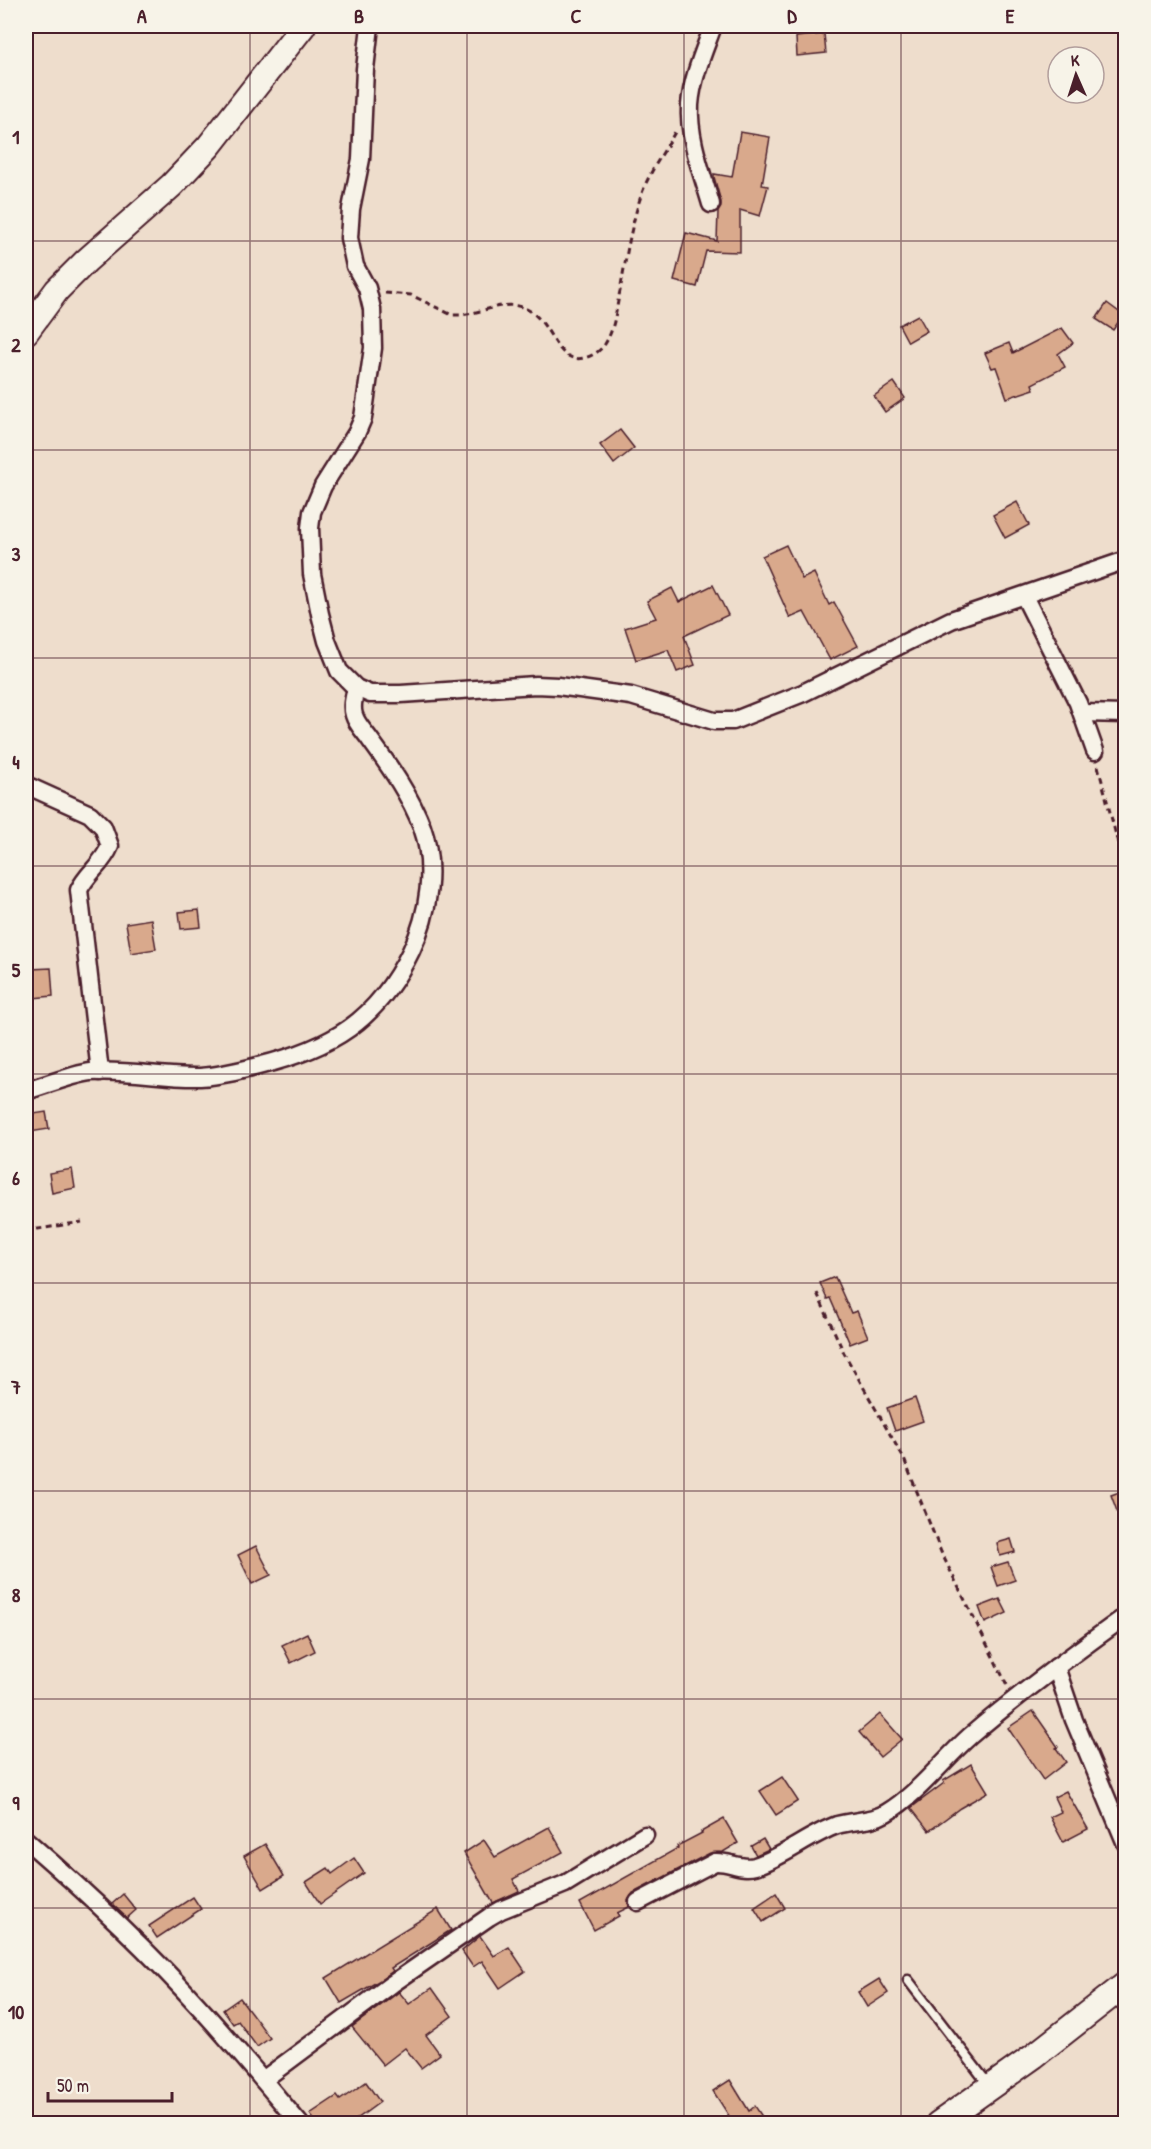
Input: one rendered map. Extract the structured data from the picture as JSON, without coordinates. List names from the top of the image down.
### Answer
{
  "scale_bar": "50 m",
  "north": "top",
  "grid": {
    "columns": [
      "A",
      "B",
      "C",
      "D",
      "E"
    ],
    "rows": [
      "1",
      "2",
      "3",
      "4",
      "5",
      "6",
      "7",
      "8",
      "9",
      "10"
    ]
  }
}
